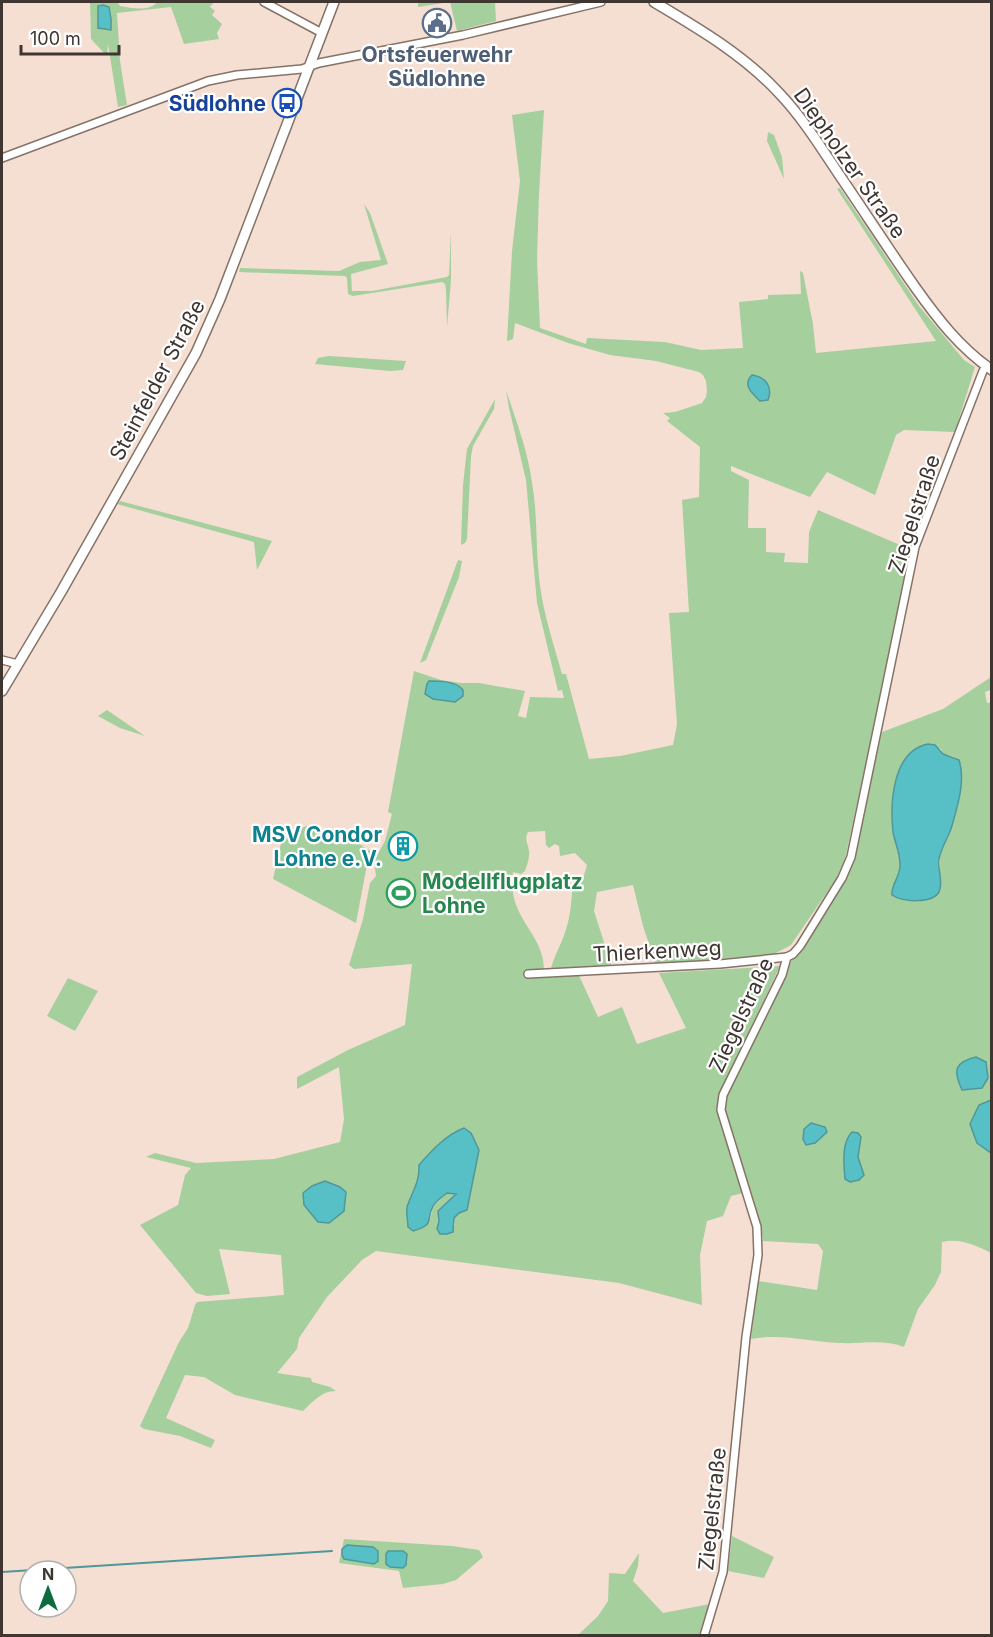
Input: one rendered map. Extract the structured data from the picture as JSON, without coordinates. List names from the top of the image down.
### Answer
{
  "streets": {
    "main road": ["Diepholzer Straße", "Steinfelder Straße"],
    "street": ["Ziegelstraße", "Thierkenweg"]
  },
  "crossings": [
    ["Diepholzer Straße", "Ziegelstraße"],
    ["Ziegelstraße", "Thierkenweg"]
  ],
  "places": {
    "public building": ["Ortsfeuerwehr Südlohne"],
    "bus stop": ["Südlohne"],
    "building": ["MSV Condor Lohne e.V."],
    "sports": ["Modellflugplatz Lohne"]
  },
  "scale_bar": "100 m",
  "north": "top"
}
